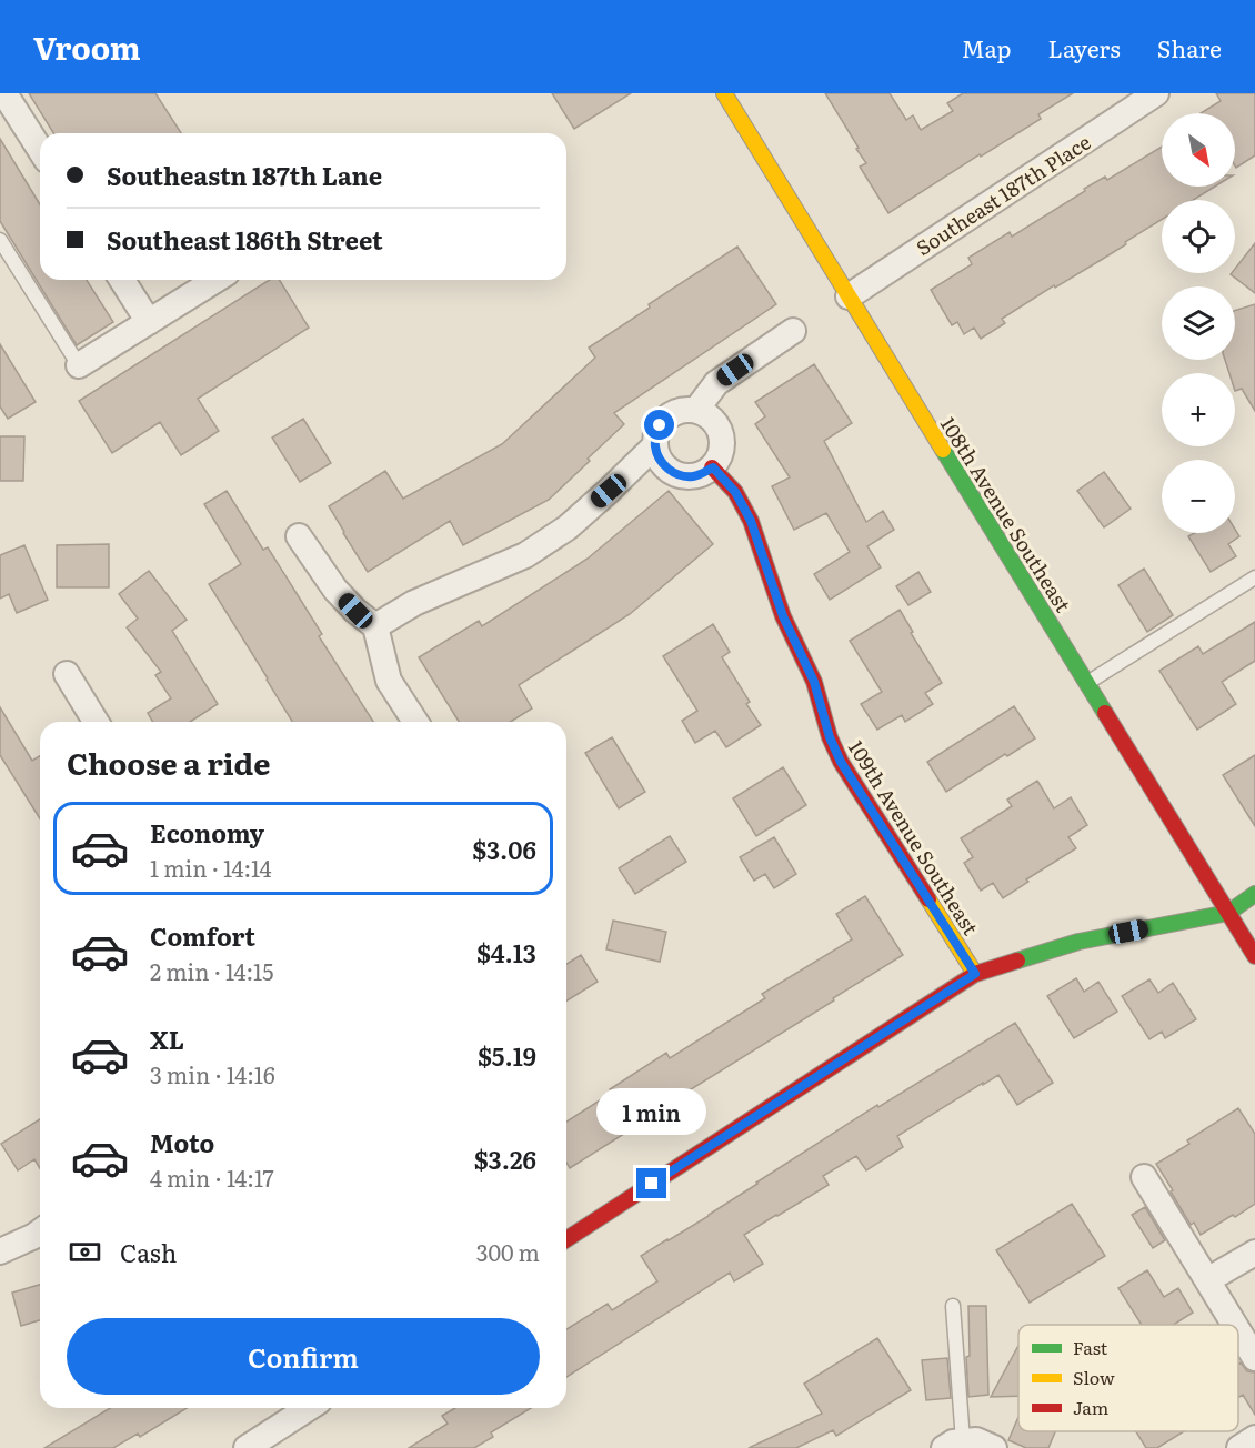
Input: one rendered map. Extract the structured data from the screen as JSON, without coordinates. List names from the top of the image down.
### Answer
{
  "streets": {
    "street": ["Southeast 187th Place", "108th Avenue Southeast", "109th Avenue Southeast"]
  },
  "crossings": [
    ["Southeast 187th Place", "108th Avenue Southeast"]
  ],
  "legend": ["Fast", "Slow", "Jam"],
  "north": "bottom right",
  "page": {
    "header": "Vroom",
    "nav": ["Map", "Layers", "Share"],
    "map_buttons": ["+", "−"],
    "banner": ["Southeastn 187th Lane", "Southeast 186th Street"],
    "heading": "Choose a ride",
    "list": [
      {
        "name": "Economy",
        "note": "1 min · 14:14",
        "value": "$3.06"
      },
      {
        "name": "Comfort",
        "note": "2 min · 14:15",
        "value": "$4.13"
      },
      {
        "name": "XL",
        "note": "3 min · 14:16",
        "value": "$5.19"
      },
      {
        "name": "Moto",
        "note": "4 min · 14:17",
        "value": "$3.26"
      }
    ],
    "bubble": "1 min",
    "pay": ["Cash", "300 m"],
    "buttons": "Confirm"
  }
}
